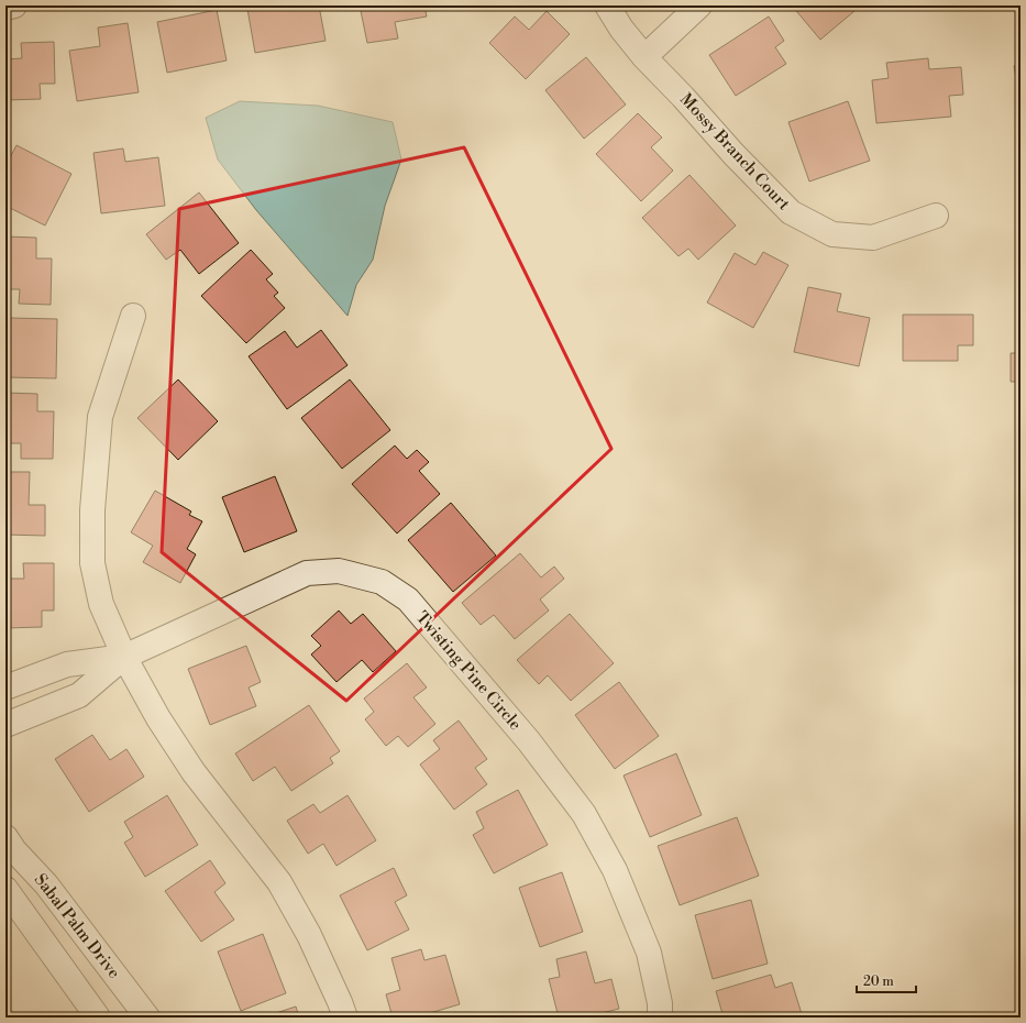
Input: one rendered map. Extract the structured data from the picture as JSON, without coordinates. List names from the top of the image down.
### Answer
{
  "streets": {
    "street": ["Mossy Branch Court", "Twisting Pine Circle", "Sabal Palm Drive"]
  },
  "scale_bar": "20 m"
}
